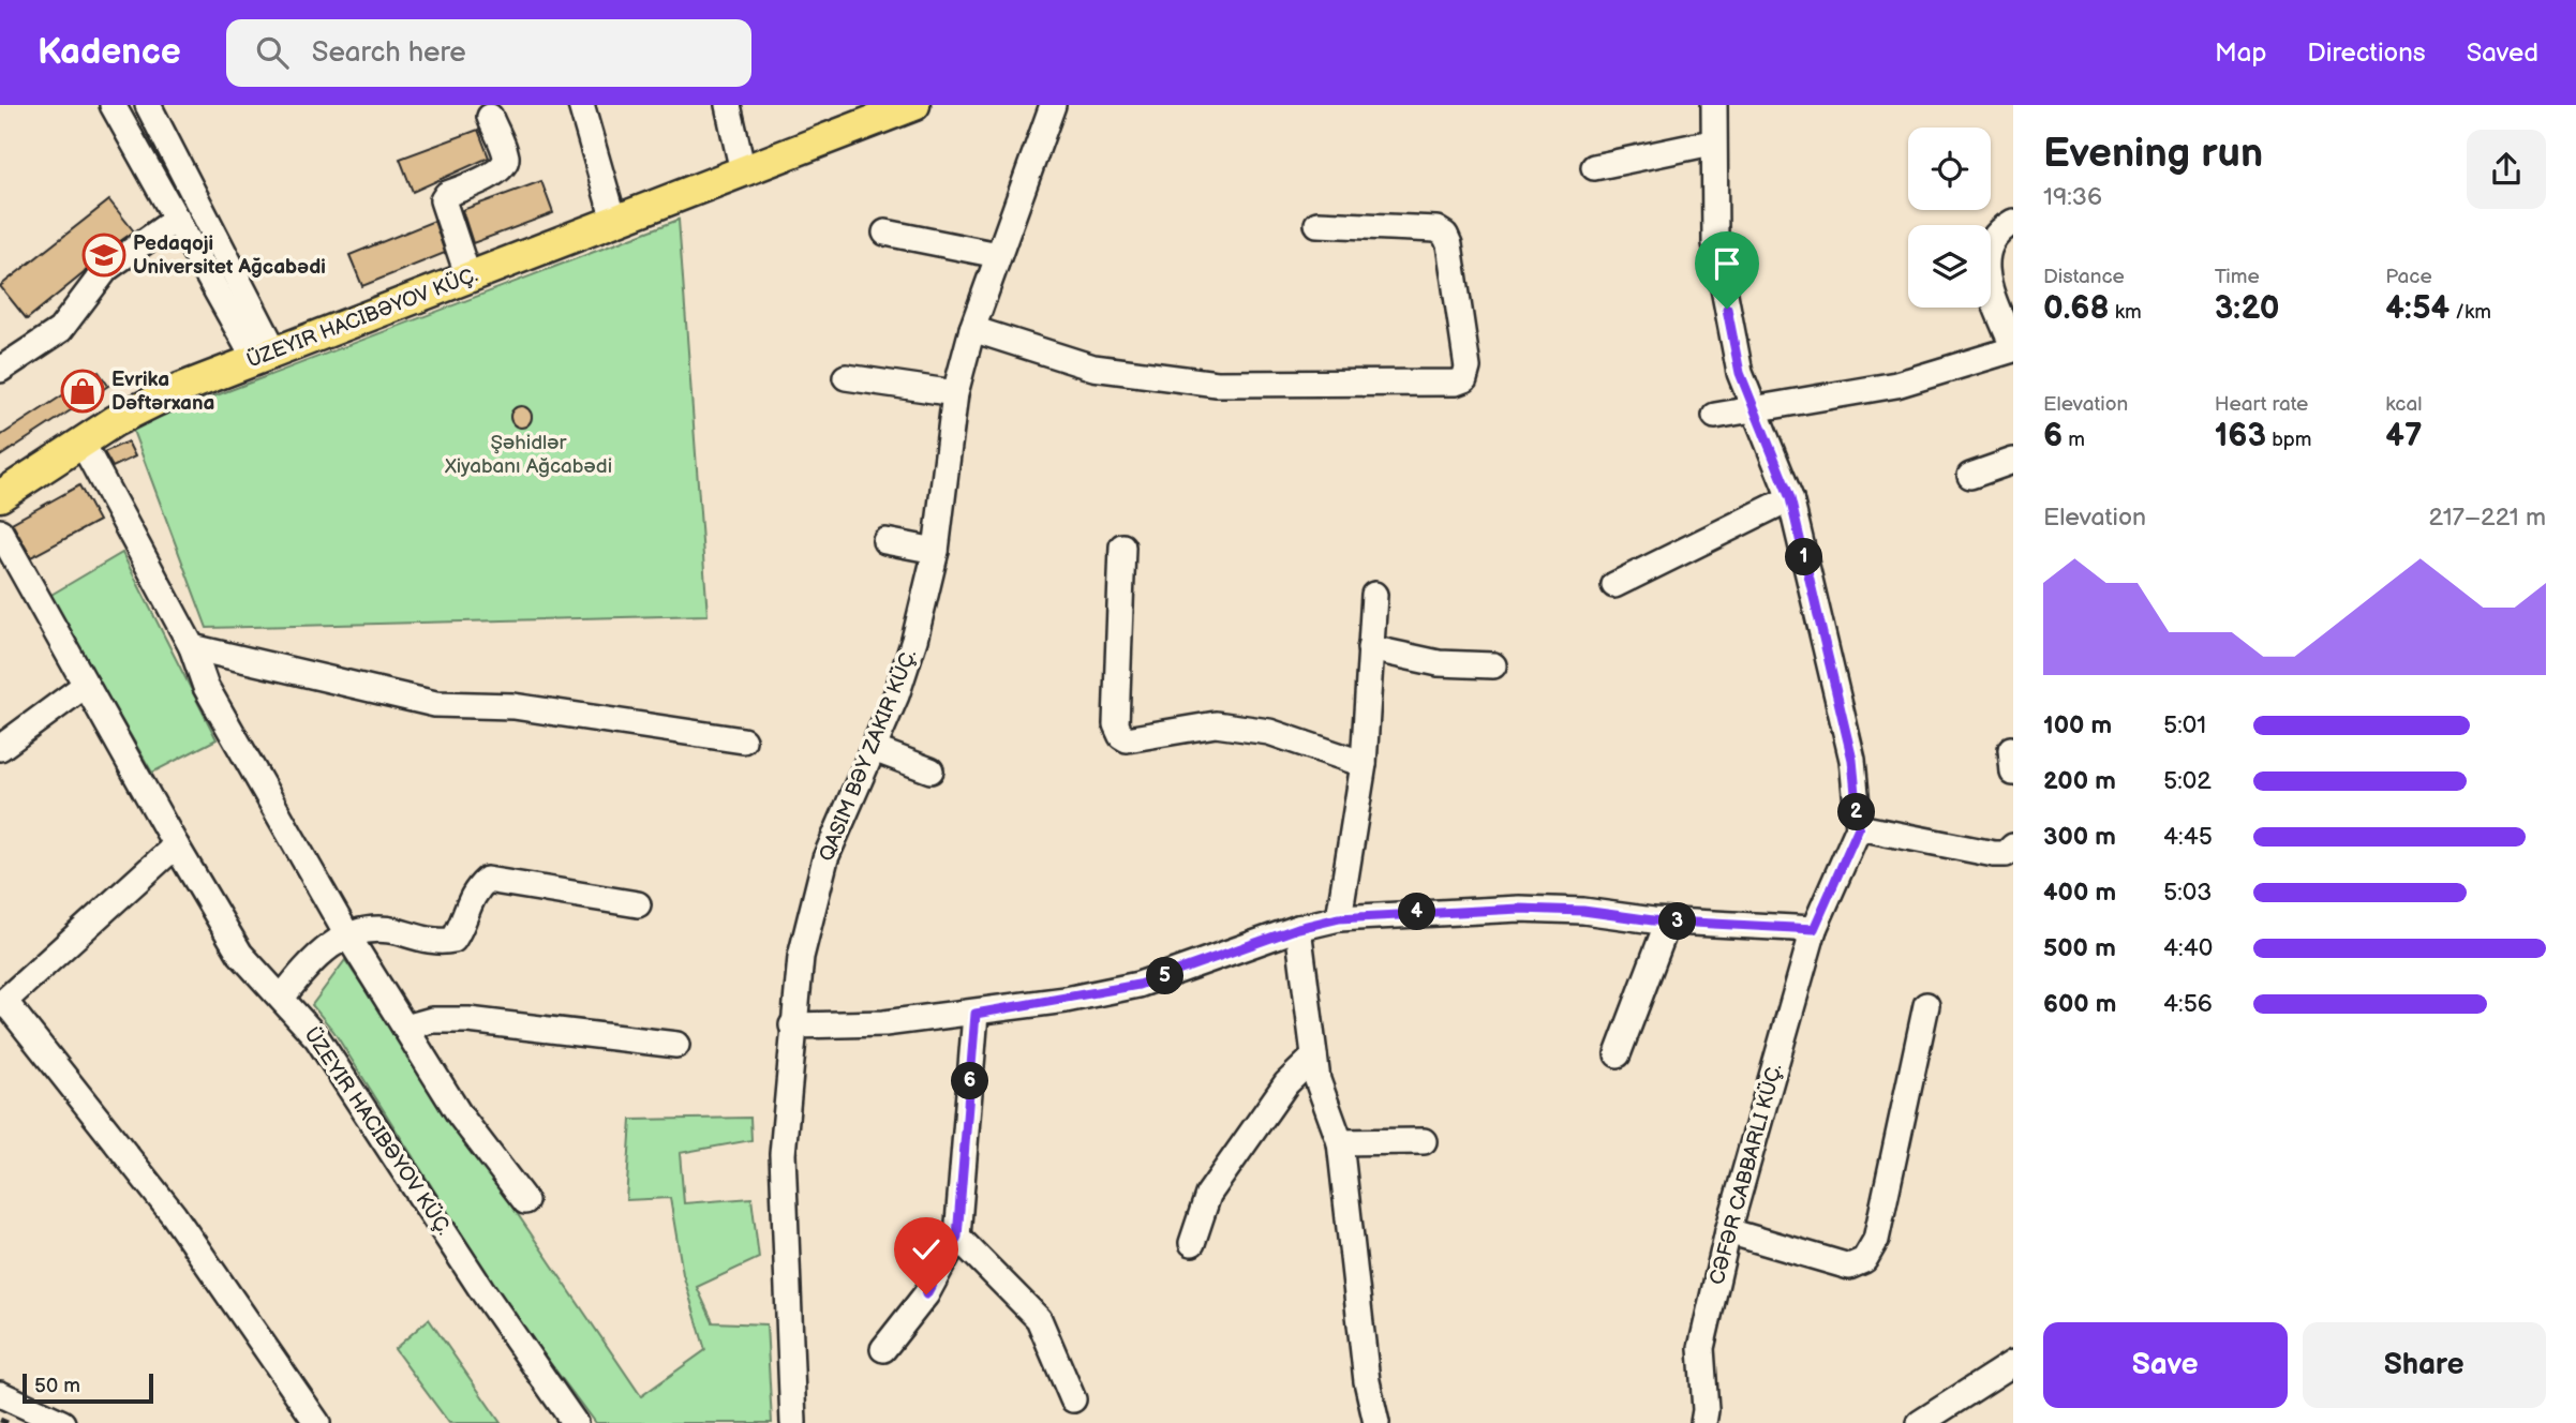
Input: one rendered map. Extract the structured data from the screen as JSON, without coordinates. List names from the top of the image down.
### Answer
{
  "parks": ["Şəhidlər Xiyabanı Ağcabədi"],
  "places": {
    "school or university": ["Pedaqoji Universitet Ağcabədi"],
    "shop": ["Evrika Dəftərxana"]
  },
  "scale_bar": "50 m",
  "page": {
    "header": "Kadence",
    "search": "Search here",
    "nav": ["Map", "Directions", "Saved"],
    "heading": ["Evening run", "19:36"],
    "stats": [
      ["Distance", "0.68 km"],
      ["Time", "3:20"],
      ["Pace", "4:54 /km"],
      ["Elevation", "6 m"],
      ["Heart rate", "163 bpm"],
      ["kcal", "47"]
    ],
    "chart": ["Elevation", "217–221 m"],
    "pins": [
      "1",
      "2",
      "4",
      "3",
      "5",
      "6"
    ],
    "list": [
      {
        "name": "100 m",
        "note": "5:01"
      },
      {
        "name": "200 m",
        "note": "5:02"
      },
      {
        "name": "300 m",
        "note": "4:45"
      },
      {
        "name": "400 m",
        "note": "5:03"
      },
      {
        "name": "500 m",
        "note": "4:40"
      },
      {
        "name": "600 m",
        "note": "4:56"
      }
    ],
    "buttons": ["Save", "Share"],
    "scale": "50 m"
  }
}
